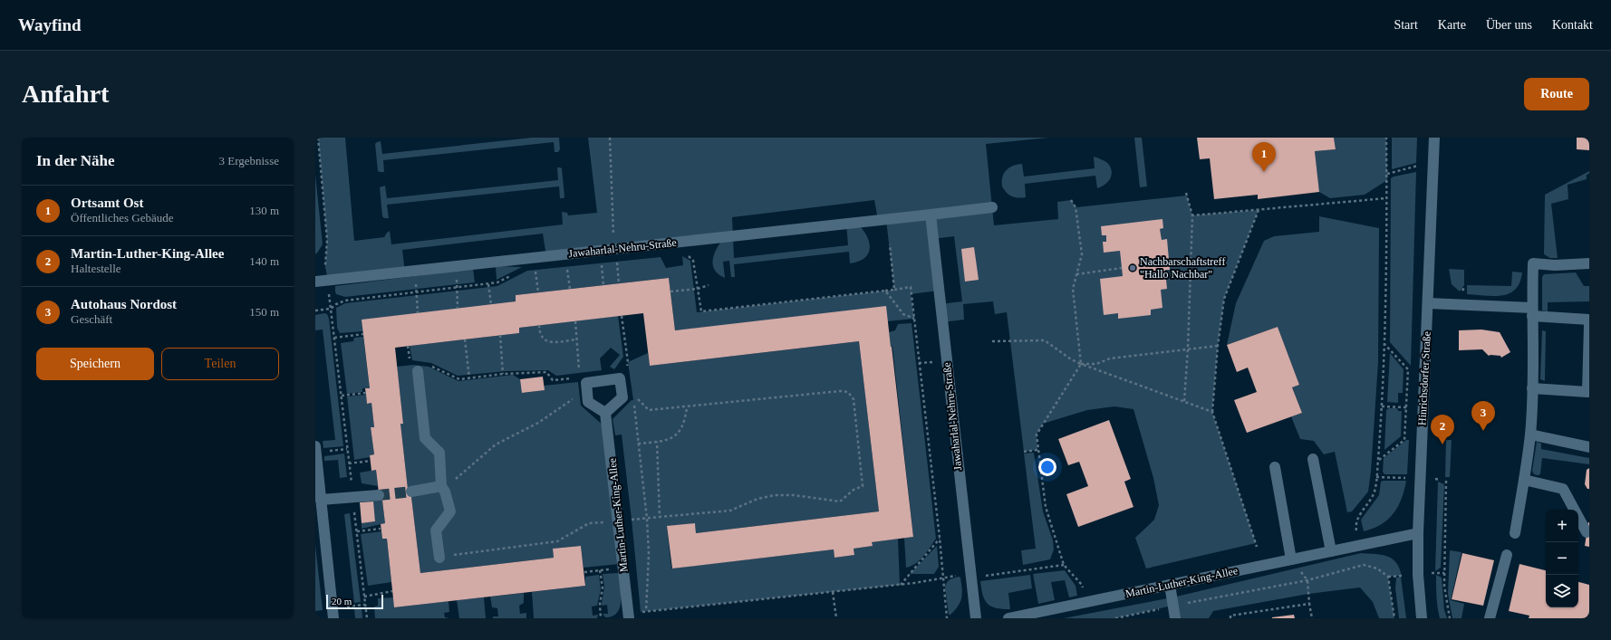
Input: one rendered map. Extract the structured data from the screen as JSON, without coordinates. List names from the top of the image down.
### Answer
{
  "streets": {
    "street": ["Jawaharlal-Nehru-Straße", "Hinrichsdorfer Straße", "Martin-Luther-King-Allee"]
  },
  "crossings": [
    ["Hinrichsdorfer Straße", "Martin-Luther-King-Allee"]
  ],
  "places": ["Nachbarschaftstreff \"Hallo Nachbar\""],
  "scale_bar": "20 m",
  "page": {
    "header": "Wayfind",
    "nav": [
      "Start",
      "Karte",
      "Über uns",
      "Kontakt"
    ],
    "buttons": [
      "Route",
      ["Speichern", "Teilen"]
    ],
    "title": "Anfahrt",
    "heading": ["In der Nähe", "3 Ergebnisse"],
    "pins": ["1", "3", "2"],
    "list": [
      {
        "mark": "1",
        "name": "Ortsamt Ost",
        "note": "Öffentliches Gebäude",
        "value": "130 m"
      },
      {
        "mark": "2",
        "name": "Martin-Luther-King-Allee",
        "note": "Haltestelle",
        "value": "140 m"
      },
      {
        "mark": "3",
        "name": "Autohaus Nordost",
        "note": "Geschäft",
        "value": "150 m"
      }
    ],
    "map_buttons": ["+", "−"],
    "scale": "20 m"
  }
}
